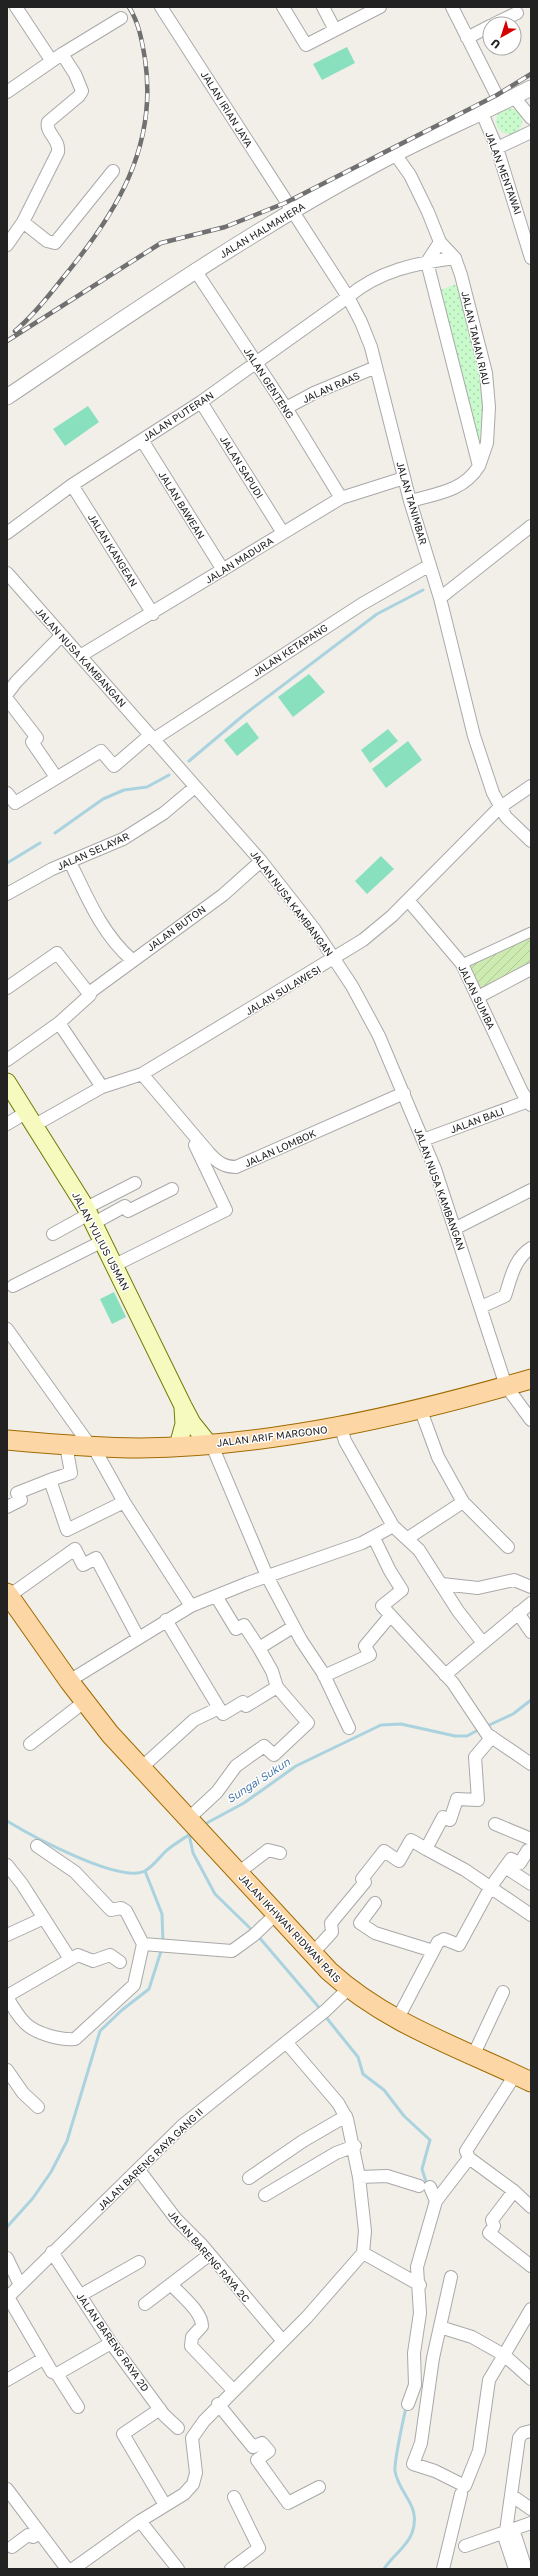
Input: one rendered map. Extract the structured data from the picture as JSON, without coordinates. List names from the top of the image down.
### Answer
{
  "streets": {
    "main road": ["JALAN YULIUS USMAN", "JALAN ARIF MARGONO", "JALAN IKHWAN RIDWAN RAIS"],
    "street": [
      "JALAN IRIAN JAYA",
      "JALAN MENTAWAI",
      "JALAN HALMAHERA",
      "JALAN TAMAN RIAU",
      "JALAN GENTENG",
      "JALAN RAAS",
      "JALAN PUTERAN",
      "JALAN SAPUDI",
      "JALAN TANIMBAR",
      "JALAN BAWEAN",
      "JALAN KANGEAN",
      "JALAN MADURA",
      "JALAN KETAPANG",
      "JALAN NUSA KAMBANGAN",
      "JALAN SELAYAR",
      "JALAN BUTON",
      "JALAN SULAWESI",
      "JALAN SUMBA",
      "JALAN BALI",
      "JALAN LOMBOK",
      "JALAN BARENG RAYA GANG II",
      "JALAN BARENG RAYA 2C",
      "JALAN BARENG RAYA 2D"
    ]
  },
  "crossings": [
    ["JALAN IRIAN JAYA", "JALAN HALMAHERA"],
    ["JALAN IRIAN JAYA", "JALAN TANIMBAR"],
    ["JALAN MENTAWAI", "JALAN HALMAHERA"],
    ["JALAN HALMAHERA", "JALAN TAMAN RIAU"],
    ["JALAN HALMAHERA", "JALAN GENTENG"],
    ["JALAN HALMAHERA", "JALAN TANIMBAR"],
    ["JALAN TAMAN RIAU", "JALAN TANIMBAR"],
    ["JALAN GENTENG", "JALAN RAAS"],
    ["JALAN GENTENG", "JALAN PUTERAN"],
    ["JALAN GENTENG", "JALAN MADURA"],
    ["JALAN RAAS", "JALAN TANIMBAR"],
    ["JALAN PUTERAN", "JALAN SAPUDI"],
    ["JALAN PUTERAN", "JALAN TANIMBAR"],
    ["JALAN PUTERAN", "JALAN BAWEAN"],
    ["JALAN PUTERAN", "JALAN KANGEAN"],
    ["JALAN SAPUDI", "JALAN MADURA"],
    ["JALAN TANIMBAR", "JALAN MADURA"],
    ["JALAN TANIMBAR", "JALAN KETAPANG"],
    ["JALAN TANIMBAR", "JALAN SULAWESI"],
    ["JALAN BAWEAN", "JALAN MADURA"],
    ["JALAN KANGEAN", "JALAN MADURA"],
    ["JALAN MADURA", "JALAN NUSA KAMBANGAN"],
    ["JALAN KETAPANG", "JALAN NUSA KAMBANGAN"],
    ["JALAN NUSA KAMBANGAN", "JALAN SELAYAR"],
    ["JALAN NUSA KAMBANGAN", "JALAN BUTON"],
    ["JALAN NUSA KAMBANGAN", "JALAN SULAWESI"],
    ["JALAN NUSA KAMBANGAN", "JALAN BALI"],
    ["JALAN NUSA KAMBANGAN", "JALAN LOMBOK"],
    ["JALAN NUSA KAMBANGAN", "JALAN ARIF MARGONO"],
    ["JALAN SULAWESI", "JALAN SUMBA"],
    ["JALAN SULAWESI", "JALAN YULIUS USMAN"],
    ["JALAN SUMBA", "JALAN BALI"],
    ["JALAN YULIUS USMAN", "JALAN ARIF MARGONO"],
    ["JALAN IKHWAN RIDWAN RAIS", "JALAN BARENG RAYA GANG II"],
    ["JALAN BARENG RAYA GANG II", "JALAN BARENG RAYA 2C"],
    ["JALAN BARENG RAYA GANG II", "JALAN BARENG RAYA 2D"]
  ],
  "water": ["Sungai Sukun"],
  "north": "bottom left"
}
